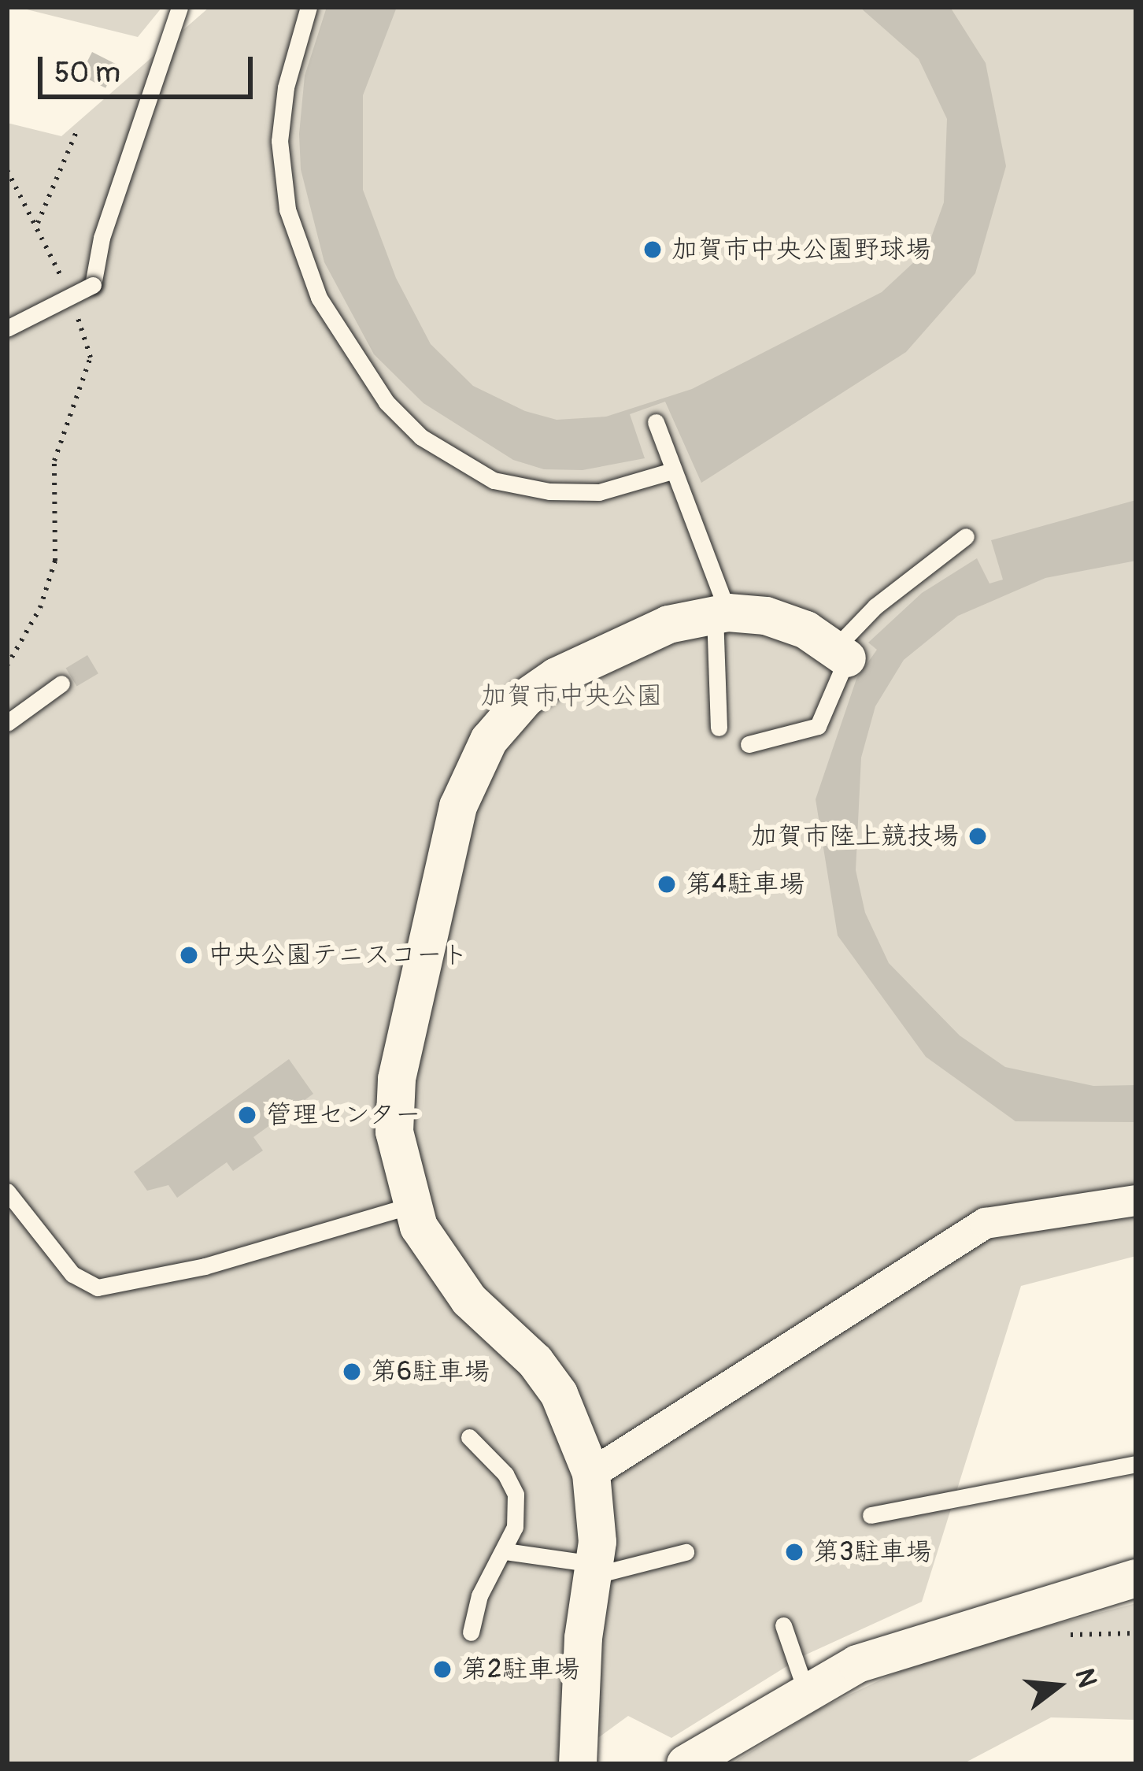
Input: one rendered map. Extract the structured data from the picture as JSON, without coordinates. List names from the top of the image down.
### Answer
{
  "parks": ["加賀市中央公園"],
  "places": [
    "加賀市中央公園野球場",
    "加賀市陸上競技場",
    "第4駐車場",
    "中央公園テニスコート",
    "管理センター",
    "第6駐車場",
    "第3駐車場",
    "第2駐車場"
  ],
  "scale_bar": "50 m",
  "north": "right"
}
